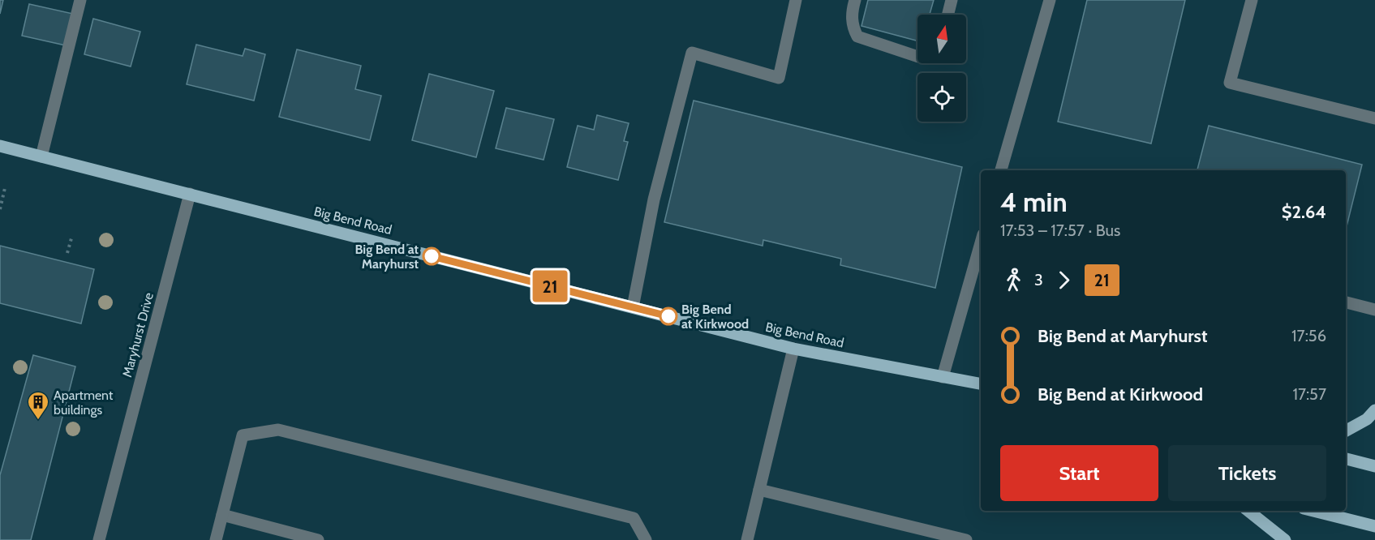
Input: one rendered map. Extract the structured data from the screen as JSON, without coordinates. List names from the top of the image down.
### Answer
{
  "streets": {
    "main road": ["Big Bend Road"],
    "street": ["Maryhurst Drive"]
  },
  "crossings": [
    ["Big Bend Road", "Maryhurst Drive"]
  ],
  "places": {
    "other": ["Big Bend at Maryhurst", "Big Bend at Kirkwood"],
    "building": ["Apartment buildings"]
  },
  "lines": ["bus line 21"],
  "north": "top",
  "page": {
    "on_map": "21",
    "heading": ["4 min", "17:53 – 17:57 · Bus", "$2.64"],
    "legs": ["3", "21"],
    "list": [
      {
        "name": "Big Bend at Maryhurst",
        "value": "17:56"
      },
      {
        "name": "Big Bend at Kirkwood",
        "value": "17:57"
      }
    ],
    "buttons": ["Start", "Tickets"]
  }
}
